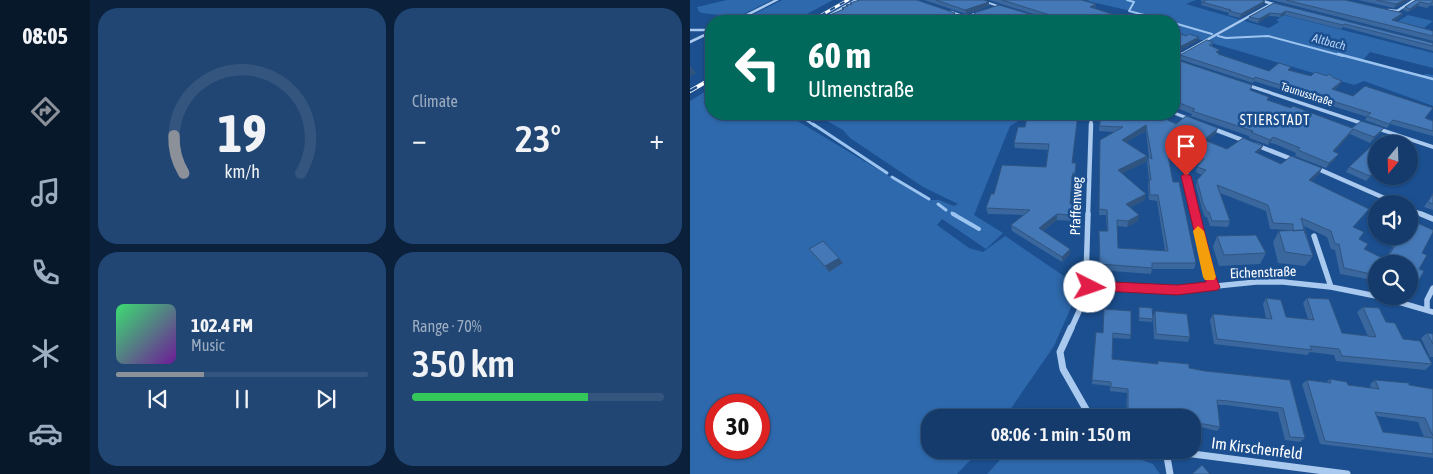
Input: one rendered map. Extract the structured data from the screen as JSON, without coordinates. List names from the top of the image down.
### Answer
{
  "streets": {
    "street": [
      "Taunusstraße",
      "Pfaffenweg",
      "Eichenstraße",
      "Im Kirschenfeld"
    ]
  },
  "crossings": [
    ["Pfaffenweg", "Eichenstraße"]
  ],
  "districts": ["STIERSTADT"],
  "water": ["Altbach"],
  "north": "bottom",
  "page": {
    "tabs": "08:05",
    "tile": [
      "Climate",
      ["Range · 70%", "350 km"]
    ],
    "turn": ["60 m", "Ulmenstraße"],
    "heat": ["−", "23°", "+"],
    "song": ["102.4 FM", "Music"],
    "limit": "30",
    "trip": "08:06 · 1 min · 150 m",
    "gauge": ["19", "km/h"]
  }
}
